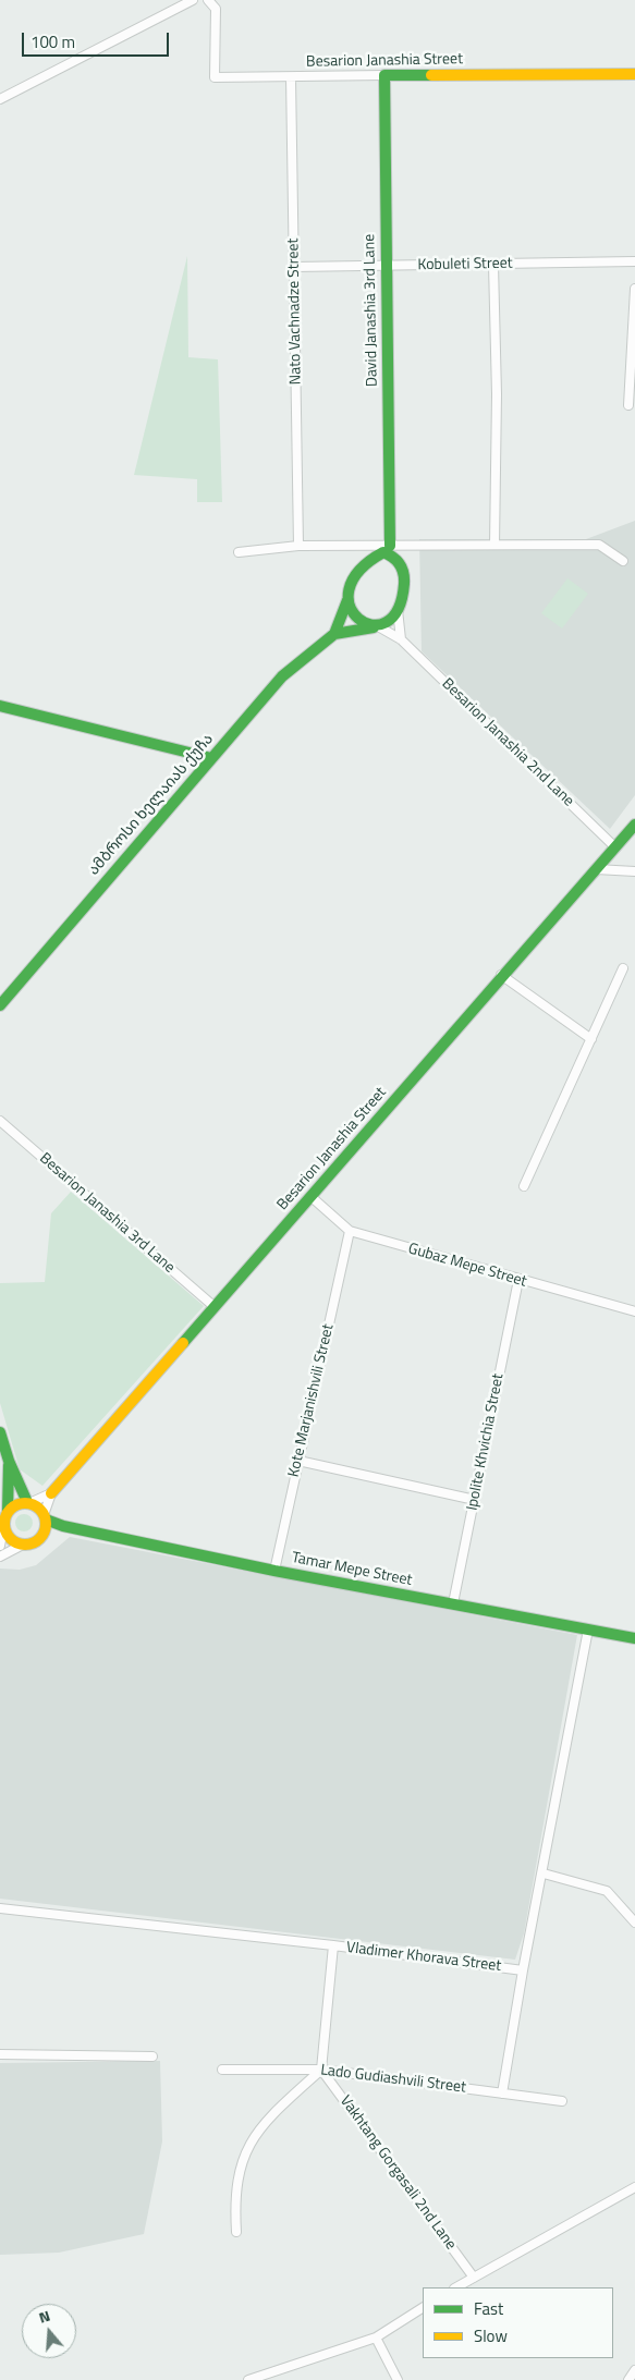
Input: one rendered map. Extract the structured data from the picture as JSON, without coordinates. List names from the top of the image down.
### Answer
{
  "streets": {
    "street": [
      "Besarion Janashia Street",
      "Kobuleti Street",
      "David Janashia 3rd Lane",
      "Nato Vachnadze Street",
      "Besarion Janashia 2nd Lane",
      "ამბროსი ხელაიას ქუჩა",
      "Besarion Janashia 3rd Lane",
      "Gubaz Mepe Street",
      "Kote Marjanishvili Street",
      "Ipolite Khvichia Street",
      "Tamar Mepe Street",
      "Vladimer Khorava Street",
      "Lado Gudiashvili Street",
      "Vakhtang Gorgasali 2nd Lane"
    ]
  },
  "crossings": [
    ["Besarion Janashia Street", "David Janashia 3rd Lane"],
    ["Besarion Janashia Street", "Nato Vachnadze Street"],
    ["Besarion Janashia Street", "Besarion Janashia 2nd Lane"],
    ["Besarion Janashia Street", "Besarion Janashia 3rd Lane"],
    ["Besarion Janashia Street", "Gubaz Mepe Street"],
    ["Kobuleti Street", "David Janashia 3rd Lane"],
    ["Kobuleti Street", "Nato Vachnadze Street"],
    ["Gubaz Mepe Street", "Kote Marjanishvili Street"],
    ["Gubaz Mepe Street", "Ipolite Khvichia Street"],
    ["Kote Marjanishvili Street", "Tamar Mepe Street"],
    ["Ipolite Khvichia Street", "Tamar Mepe Street"],
    ["Lado Gudiashvili Street", "Vakhtang Gorgasali 2nd Lane"]
  ],
  "legend": ["Fast", "Slow"],
  "scale_bar": "100 m",
  "north": "top"
}
